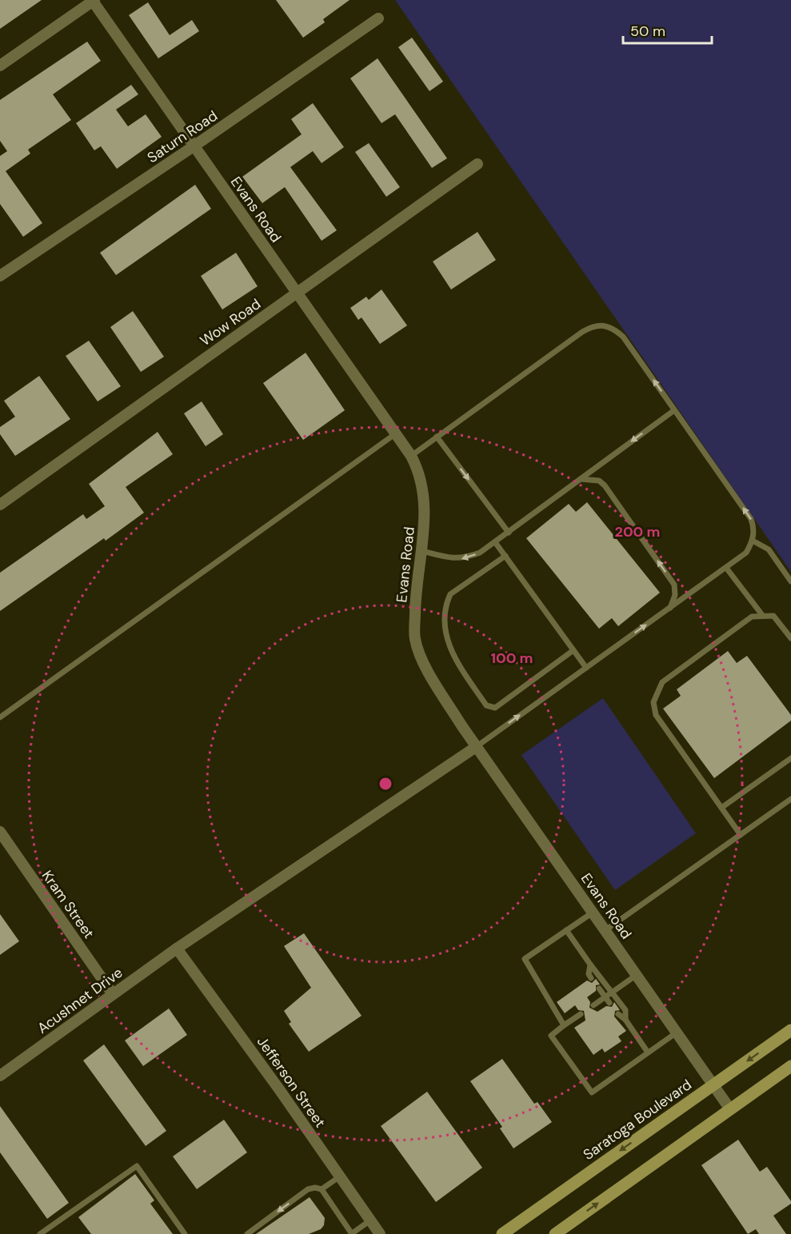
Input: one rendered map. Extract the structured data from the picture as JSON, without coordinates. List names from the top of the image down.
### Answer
{
  "streets": {
    "main road": ["Saratoga Boulevard"],
    "street": [
      "Saturn Road",
      "Evans Road",
      "Wow Road",
      "Kram Street",
      "Acushnet Drive",
      "Jefferson Street"
    ]
  },
  "crossings": [
    ["Saturn Road", "Evans Road"],
    ["Evans Road", "Wow Road"],
    ["Evans Road", "Acushnet Drive"],
    ["Evans Road", "Saratoga Boulevard"],
    ["Kram Street", "Acushnet Drive"],
    ["Acushnet Drive", "Jefferson Street"]
  ],
  "scale_bar": "50 m",
  "rings": ["200 m", "100 m"]
}
